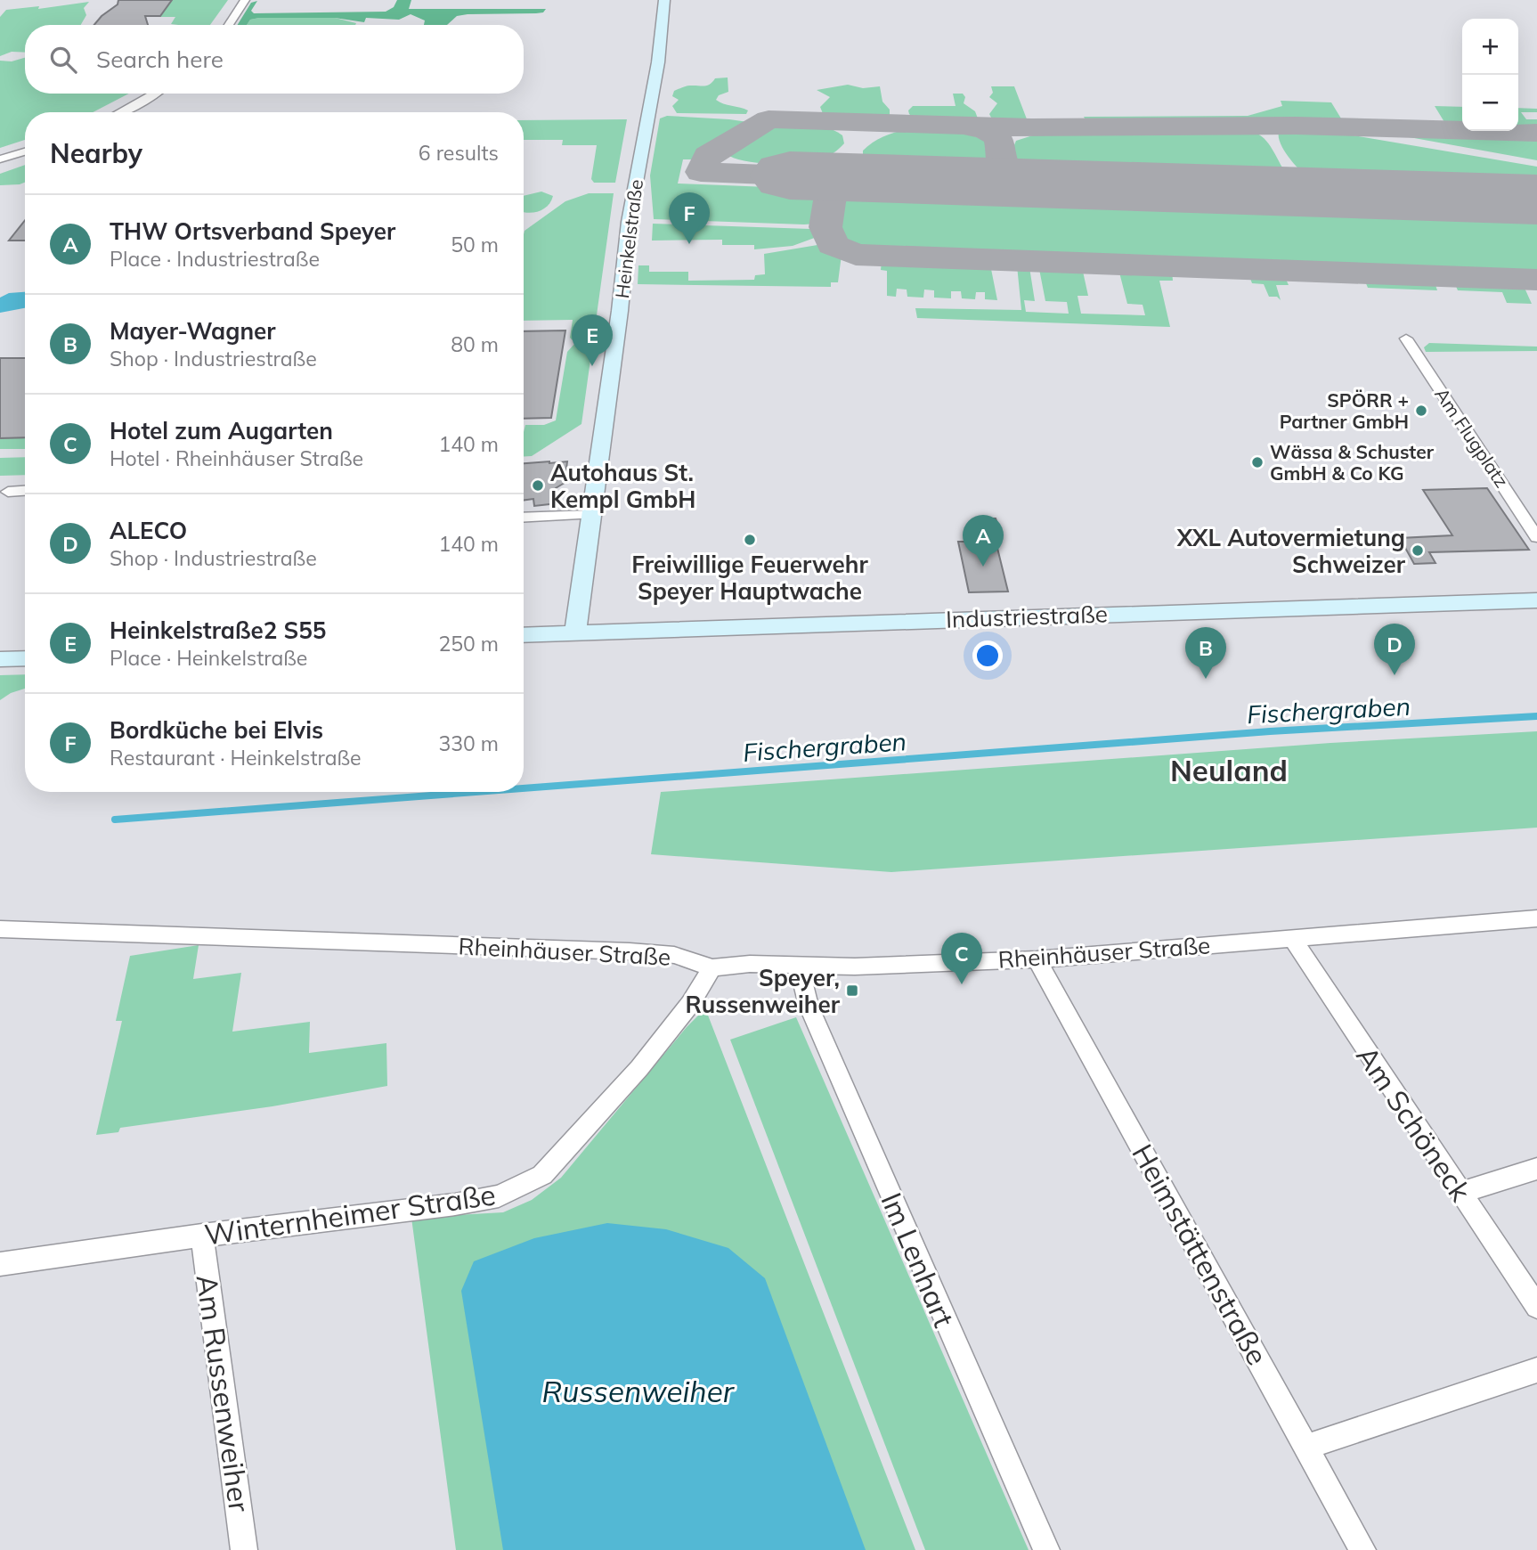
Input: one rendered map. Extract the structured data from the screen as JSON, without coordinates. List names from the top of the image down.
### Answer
{
  "streets": {
    "street": [
      "Heinkelstraße",
      "Am Flugplatz",
      "Industriestraße",
      "Rheinhäuser Straße",
      "Am Schöneck",
      "Winternheimer Straße",
      "Heimstättenstraße",
      "Im Lenhart",
      "Am Russenweiher"
    ]
  },
  "crossings": [
    ["Heinkelstraße", "Industriestraße"],
    ["Rheinhäuser Straße", "Am Schöneck"],
    ["Rheinhäuser Straße", "Winternheimer Straße"],
    ["Rheinhäuser Straße", "Heimstättenstraße"],
    ["Rheinhäuser Straße", "Im Lenhart"],
    ["Winternheimer Straße", "Am Russenweiher"]
  ],
  "districts": ["Neuland"],
  "water": ["Fischergraben", "Russenweiher"],
  "places": {
    "other": [
      "SPÖRR + Partner GmbH",
      "Wässa & Schuster GmbH & Co KG",
      "Autohaus St. Kempl GmbH",
      "Freiwillige Feuerwehr Speyer Hauptwache",
      "XXL Autovermietung Schweizer"
    ],
    "transit": ["Speyer, Russenweiher"]
  },
  "page": {
    "map_buttons": ["+", "−"],
    "search": "Search here",
    "heading": ["Nearby", "6 results"],
    "pins": [
      "F",
      "E",
      "A",
      "D",
      "B",
      "C"
    ],
    "list": [
      {
        "mark": "A",
        "name": "THW Ortsverband Speyer",
        "note": "Place · Industriestraße",
        "value": "50 m"
      },
      {
        "mark": "B",
        "name": "Mayer-Wagner",
        "note": "Shop · Industriestraße",
        "value": "80 m"
      },
      {
        "mark": "C",
        "name": "Hotel zum Augarten",
        "note": "Hotel · Rheinhäuser Straße",
        "value": "140 m"
      },
      {
        "mark": "D",
        "name": "ALECO",
        "note": "Shop · Industriestraße",
        "value": "140 m"
      },
      {
        "mark": "E",
        "name": "Heinkelstraße2 S55",
        "note": "Place · Heinkelstraße",
        "value": "250 m"
      },
      {
        "mark": "F",
        "name": "Bordküche bei Elvis",
        "note": "Restaurant · Heinkelstraße",
        "value": "330 m"
      }
    ]
  }
}
